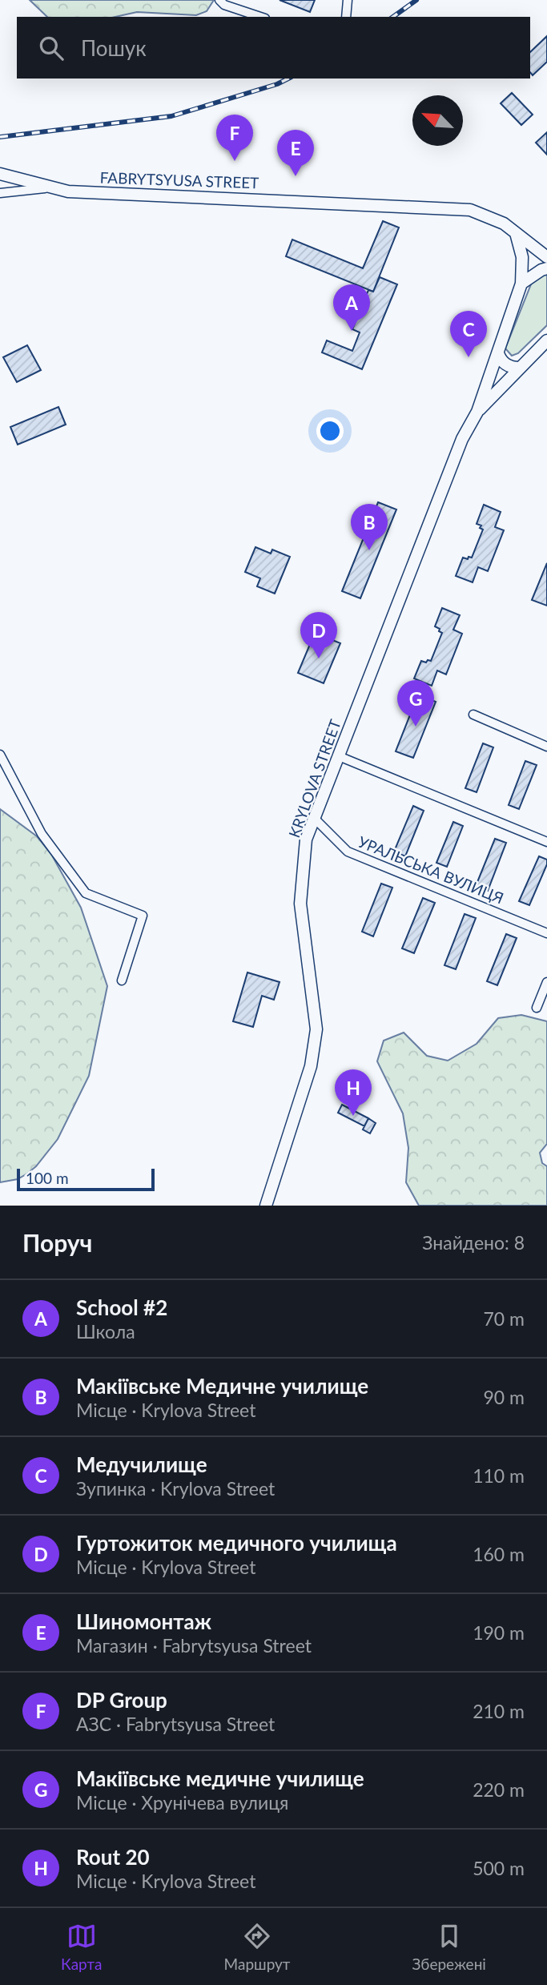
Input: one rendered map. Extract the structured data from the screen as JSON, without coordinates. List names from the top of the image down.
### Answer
{
  "streets": {
    "main road": ["FABRYTSYUSA STREET", "KRYLOVA STREET"],
    "street": ["УРАЛЬСЬКА ВУЛИЦЯ"]
  },
  "crossings": [
    ["KRYLOVA STREET", "УРАЛЬСЬКА ВУЛИЦЯ"]
  ],
  "scale_bar": "100 m",
  "north": "top left",
  "page": {
    "search": "Пошук",
    "pins": [
      "F",
      "E",
      "A",
      "C",
      "B",
      "D",
      "G",
      "H"
    ],
    "scale": "100 m",
    "heading": ["Поруч", "Знайдено: 8"],
    "list": [
      {
        "mark": "A",
        "name": "School #2",
        "note": "Школа",
        "value": "70 m"
      },
      {
        "mark": "B",
        "name": "Макіївське Медичне училище",
        "note": "Місце · Krylova Street",
        "value": "90 m"
      },
      {
        "mark": "C",
        "name": "Медучилище",
        "note": "Зупинка · Krylova Street",
        "value": "110 m"
      },
      {
        "mark": "D",
        "name": "Гуртожиток медичного училища",
        "note": "Місце · Krylova Street",
        "value": "160 m"
      },
      {
        "mark": "E",
        "name": "Шиномонтаж",
        "note": "Магазин · Fabrytsyusa Street",
        "value": "190 m"
      },
      {
        "mark": "F",
        "name": "DP Group",
        "note": "АЗС · Fabrytsyusa Street",
        "value": "210 m"
      },
      {
        "mark": "G",
        "name": "Макіївське медичне училище",
        "note": "Місце · Хрунічева вулиця",
        "value": "220 m"
      },
      {
        "mark": "H",
        "name": "Rout 20",
        "note": "Місце · Krylova Street",
        "value": "500 m"
      }
    ],
    "nav": ["Карта", "Маршрут", "Збережені"]
  }
}
